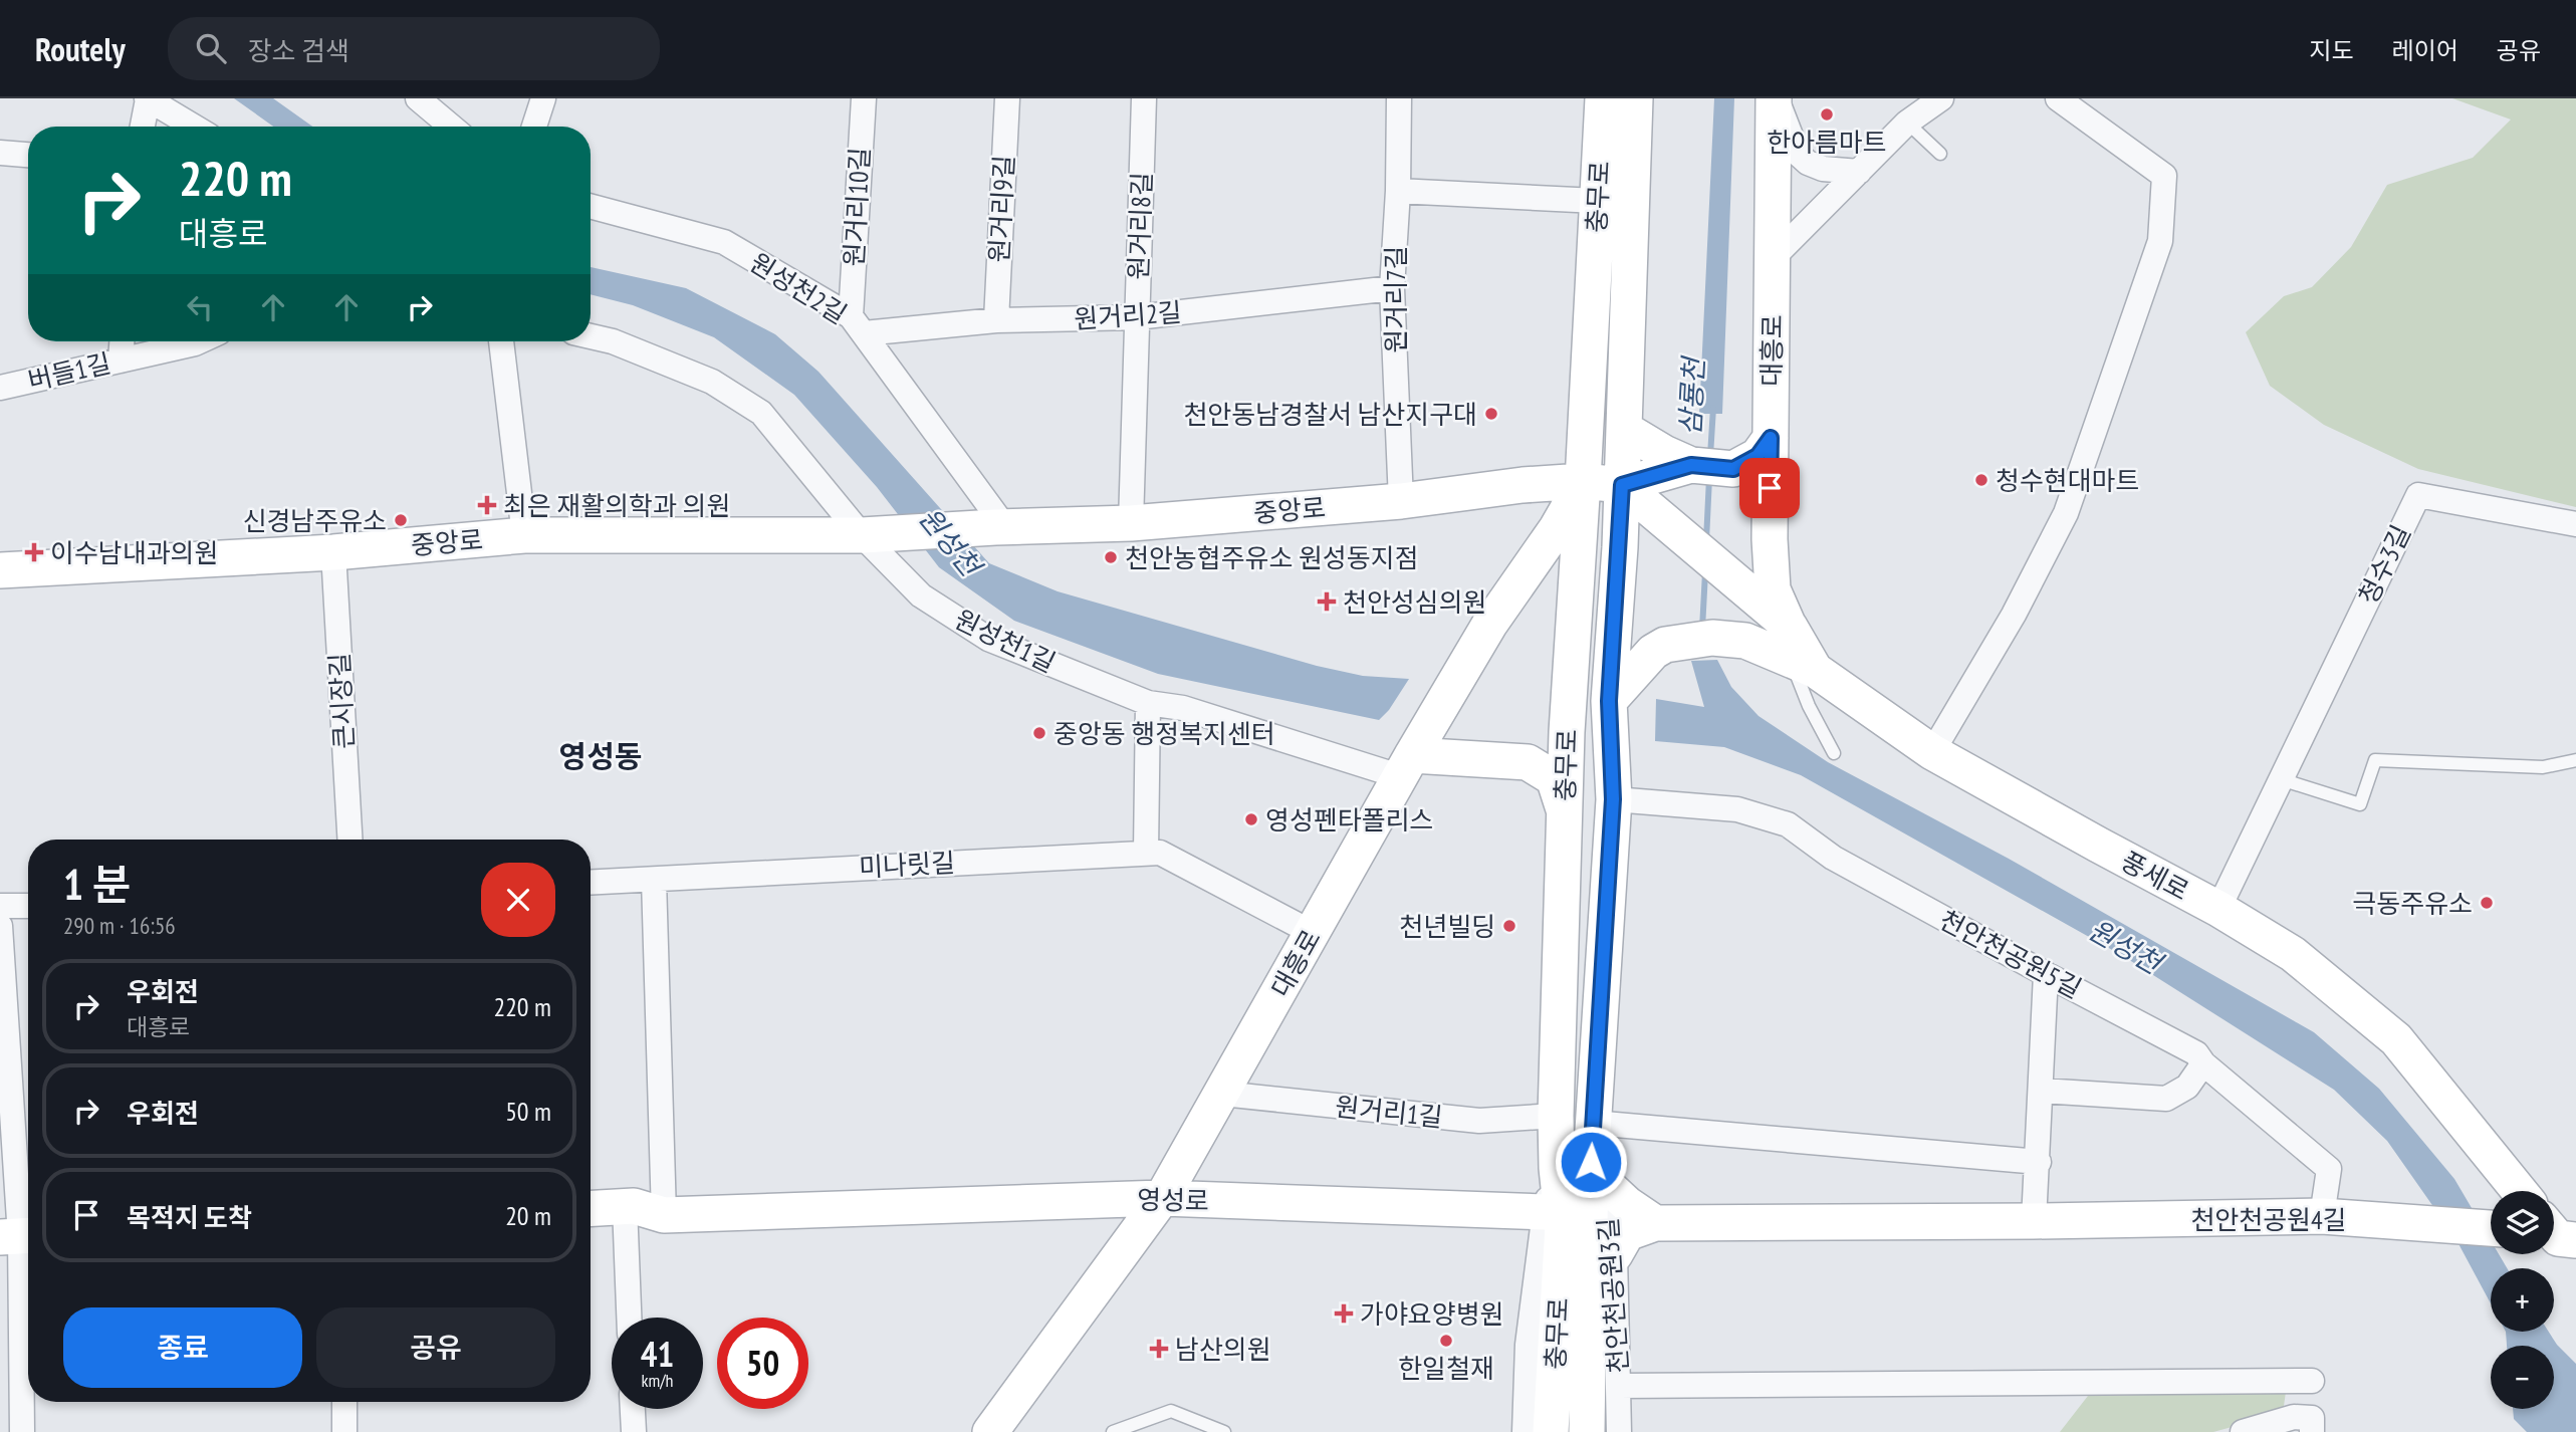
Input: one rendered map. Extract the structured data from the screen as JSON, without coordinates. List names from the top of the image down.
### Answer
{
  "streets": {
    "street": [
      "충무로",
      "원거리10길",
      "원거리9길",
      "원거리8길",
      "원성천2길",
      "원거리7길",
      "원거리2길",
      "대흥로",
      "버들1길",
      "중앙로",
      "청수3길",
      "원성천1길",
      "큰시장길",
      "미나릿길",
      "풍세로",
      "천안천공원5길",
      "원거리1길",
      "영성로",
      "천안천공원4길",
      "천안천공원3길"
    ]
  },
  "crossings": [
    ["충무로", "대흥로"],
    ["충무로", "중앙로"],
    ["충무로", "풍세로"],
    ["충무로", "천안천공원5길"],
    ["충무로", "원거리1길"],
    ["충무로", "천안천공원3길"],
    ["원거리10길", "원성천2길"],
    ["원거리10길", "원거리2길"],
    ["원거리9길", "원거리2길"],
    ["원거리8길", "원거리2길"],
    ["원거리8길", "중앙로"],
    ["원성천2길", "원거리2길"],
    ["원성천2길", "중앙로"],
    ["원거리7길", "원거리2길"],
    ["원거리7길", "중앙로"],
    ["대흥로", "중앙로"],
    ["대흥로", "원성천1길"],
    ["대흥로", "풍세로"],
    ["대흥로", "원거리1길"],
    ["대흥로", "영성로"],
    ["중앙로", "원성천1길"],
    ["중앙로", "큰시장길"],
    ["중앙로", "풍세로"],
    ["청수3길", "풍세로"],
    ["천안천공원5길", "천안천공원4길"]
  ],
  "districts": ["영성동"],
  "water": ["삼룡천", "원성천"],
  "places": {
    "other": [
      "한아름마트",
      "천안동남경찰서 남산지구대",
      "청수현대마트",
      "신경남주유소",
      "천안농협주유소 원성동지점",
      "중앙동 행정복지센터",
      "영성펜타폴리스",
      "극동주유소",
      "천년빌딩",
      "한일철재"
    ],
    "health": [
      "최은 재활의학과 의원",
      "이수남내과의원",
      "천안성심의원",
      "가야요양병원",
      "남산의원"
    ]
  },
  "page": {
    "header": "Routely",
    "search": "장소 검색",
    "nav": ["지도", "레이어", "공유"],
    "turn": ["220 m", "대흥로"],
    "heading": ["1 분", "290 m · 16:56"],
    "list": [
      {
        "name": "우회전",
        "note": "대흥로",
        "value": "220 m"
      },
      {
        "name": "우회전",
        "value": "50 m"
      },
      {
        "name": "목적지 도착",
        "value": "20 m"
      }
    ],
    "map_buttons": ["+", "−"],
    "buttons": ["종료", "공유"],
    "speed": "41 km/h",
    "limit": "50"
  }
}
